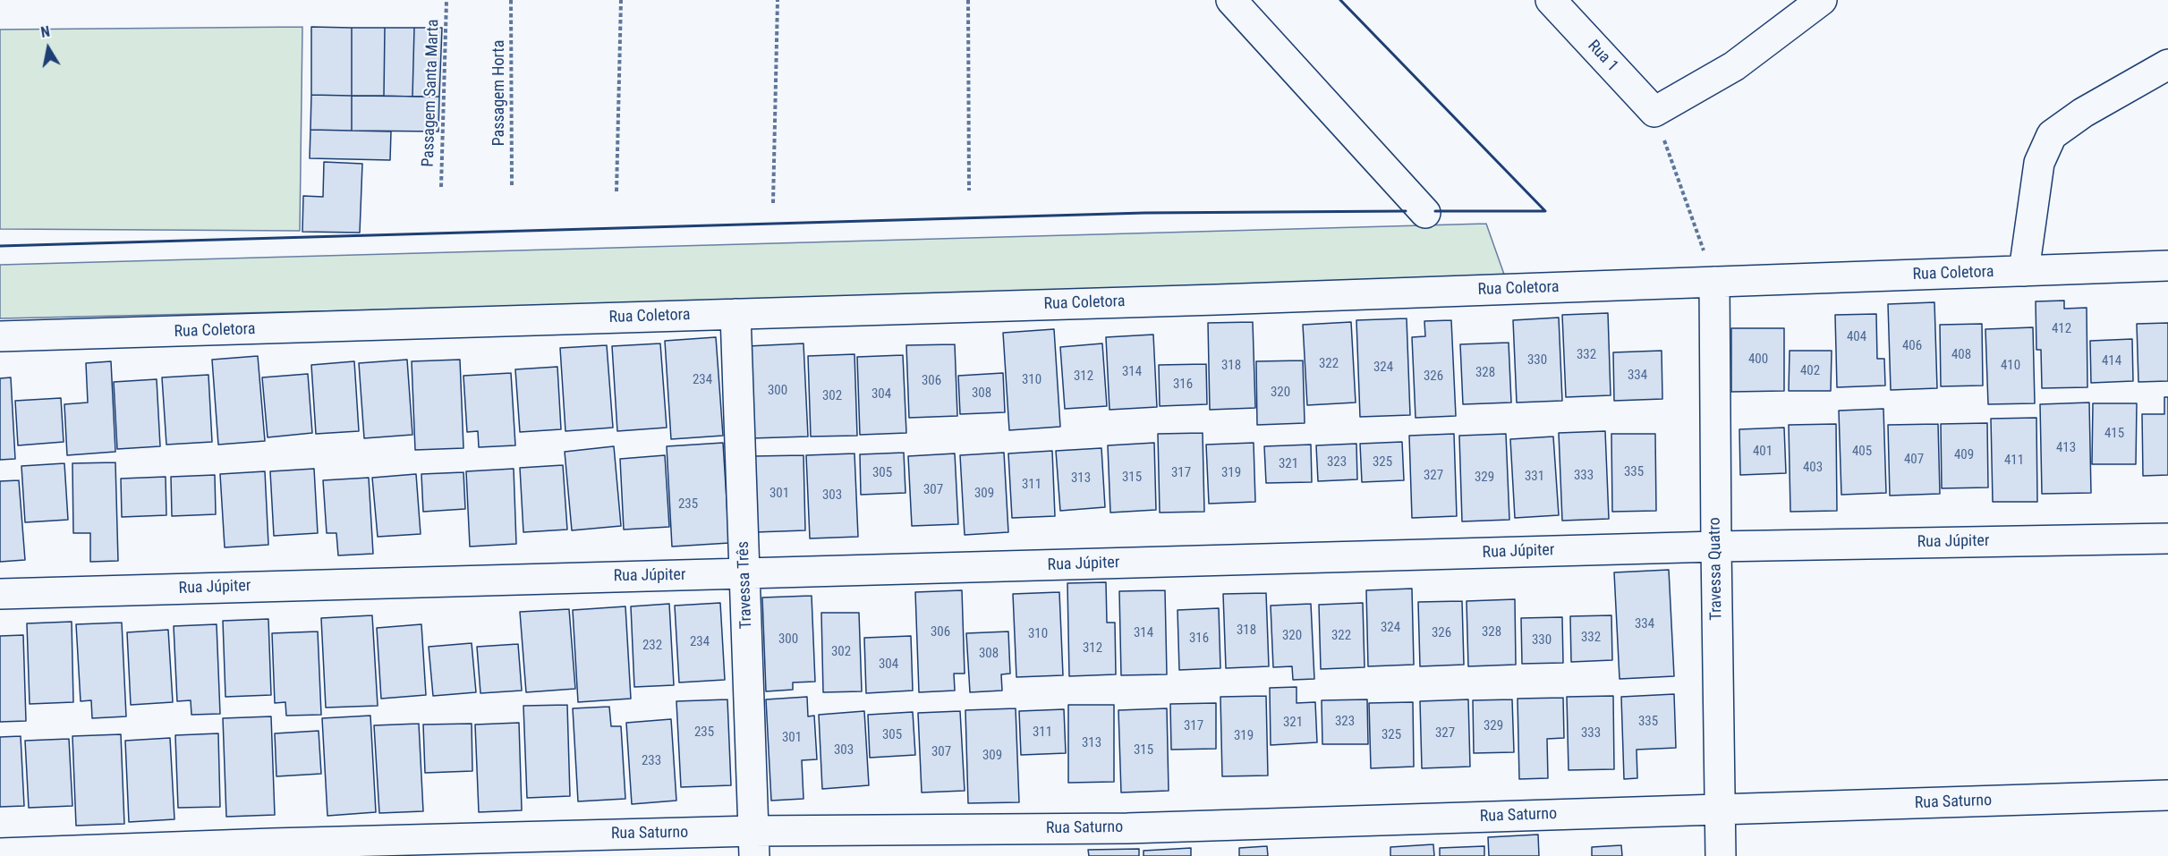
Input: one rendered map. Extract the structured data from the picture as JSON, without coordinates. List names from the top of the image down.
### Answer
{
  "streets": {
    "street": [
      "Rua 1",
      "Rua Coletora",
      "Rua Júpiter",
      "Travessa Quatro",
      "Travessa Três",
      "Rua Saturno"
    ],
    "path": ["Passagem Santa Marta", "Passagem Horta"]
  },
  "crossings": [
    ["Rua Coletora", "Travessa Quatro"],
    ["Rua Coletora", "Travessa Três"],
    ["Rua Júpiter", "Travessa Quatro"],
    ["Rua Júpiter", "Travessa Três"],
    ["Travessa Quatro", "Rua Saturno"],
    ["Travessa Três", "Rua Saturno"]
  ],
  "house_numbers": [
    "412",
    "404",
    "406",
    "332",
    "408",
    "400",
    "330",
    "414",
    "322",
    "318",
    "410",
    "324",
    "402",
    "314",
    "328",
    "334",
    "312",
    "326",
    "234",
    "310",
    "306",
    "316",
    "300",
    "320",
    "308",
    "304",
    "302",
    "415",
    "413",
    "401",
    "405",
    "409",
    "407",
    "411",
    "323",
    "325",
    "321",
    "403",
    "335",
    "305",
    "317",
    "319",
    "327",
    "333",
    "331",
    "315",
    "329",
    "313",
    "311",
    "307",
    "301",
    "309",
    "303",
    "235",
    "334",
    "324",
    "318",
    "306",
    "328",
    "314",
    "326",
    "310",
    "320",
    "322",
    "332",
    "316",
    "300",
    "330",
    "234",
    "232",
    "312",
    "302",
    "308",
    "304",
    "323",
    "335",
    "321",
    "317",
    "329",
    "235",
    "311",
    "327",
    "333",
    "305",
    "325",
    "319",
    "301",
    "313",
    "303",
    "315",
    "307",
    "309",
    "233"
  ],
  "north": "top"
}
